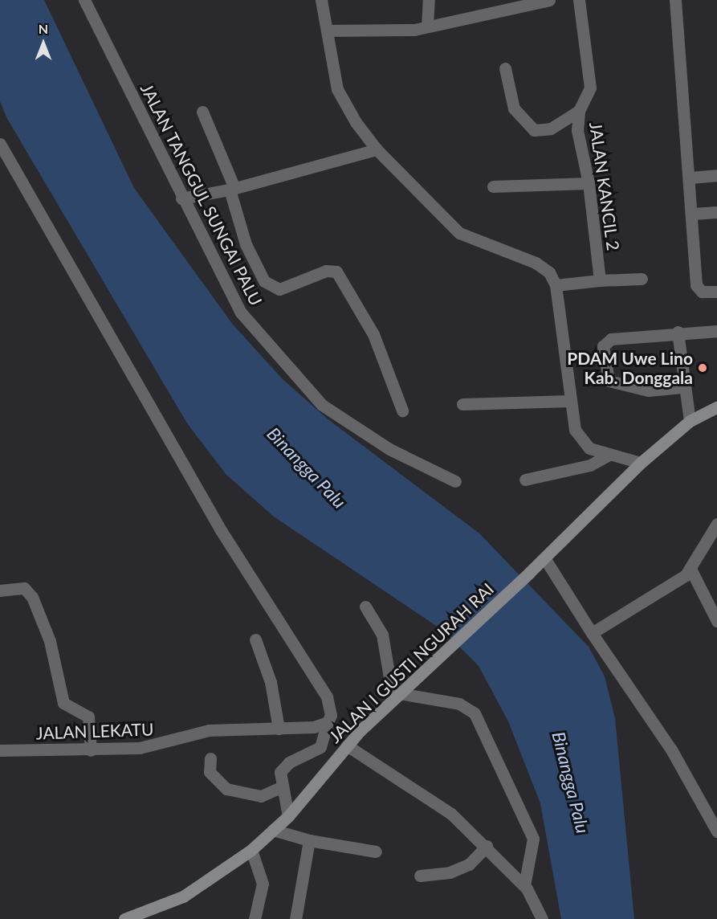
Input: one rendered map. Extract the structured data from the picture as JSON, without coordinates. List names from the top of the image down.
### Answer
{
  "streets": {
    "main road": ["JALAN I GUSTI NGURAH RAI"],
    "street": ["JALAN KANCIL 2", "JALAN TANGGUL SUNGAI PALU", "JALAN LEKATU"]
  },
  "water": ["Binangga Palu"],
  "places": ["PDAM Uwe Lino Kab. Donggala"],
  "north": "top"
}
